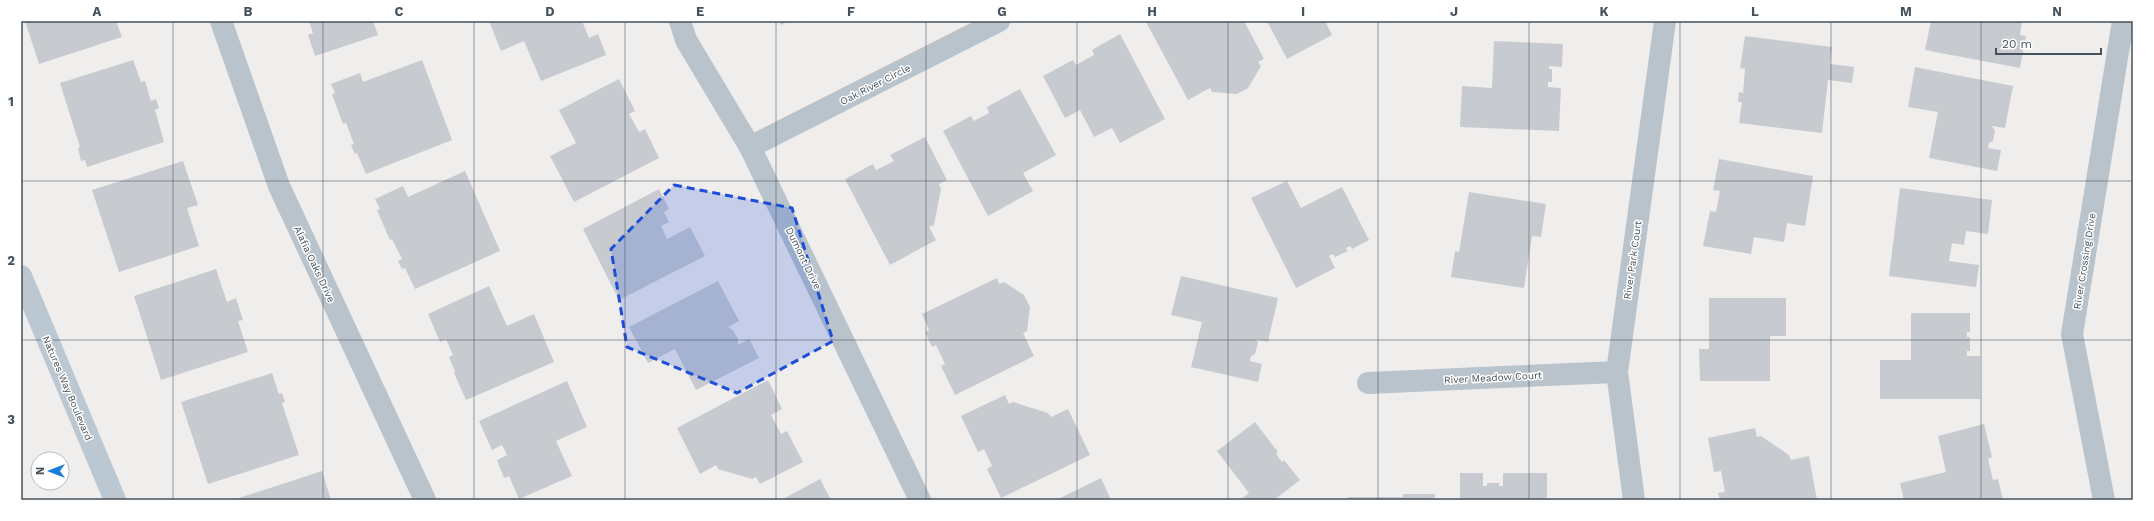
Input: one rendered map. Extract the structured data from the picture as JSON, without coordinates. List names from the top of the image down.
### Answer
{
  "streets": {
    "street": [
      "Oak River Circle",
      "Dumont Drive",
      "River Park Court",
      "River Crossing Drive",
      "Alafia Oaks Drive",
      "River Meadow Court",
      "Natures Way Boulevard"
    ]
  },
  "crossings": [
    ["Oak River Circle", "Dumont Drive"],
    ["River Park Court", "River Meadow Court"]
  ],
  "scale_bar": "20 m",
  "north": "left",
  "grid": {
    "columns": [
      "A",
      "B",
      "C",
      "D",
      "E",
      "F",
      "G",
      "H",
      "I",
      "J",
      "K",
      "L",
      "M",
      "N"
    ],
    "rows": ["1", "2", "3"]
  }
}
